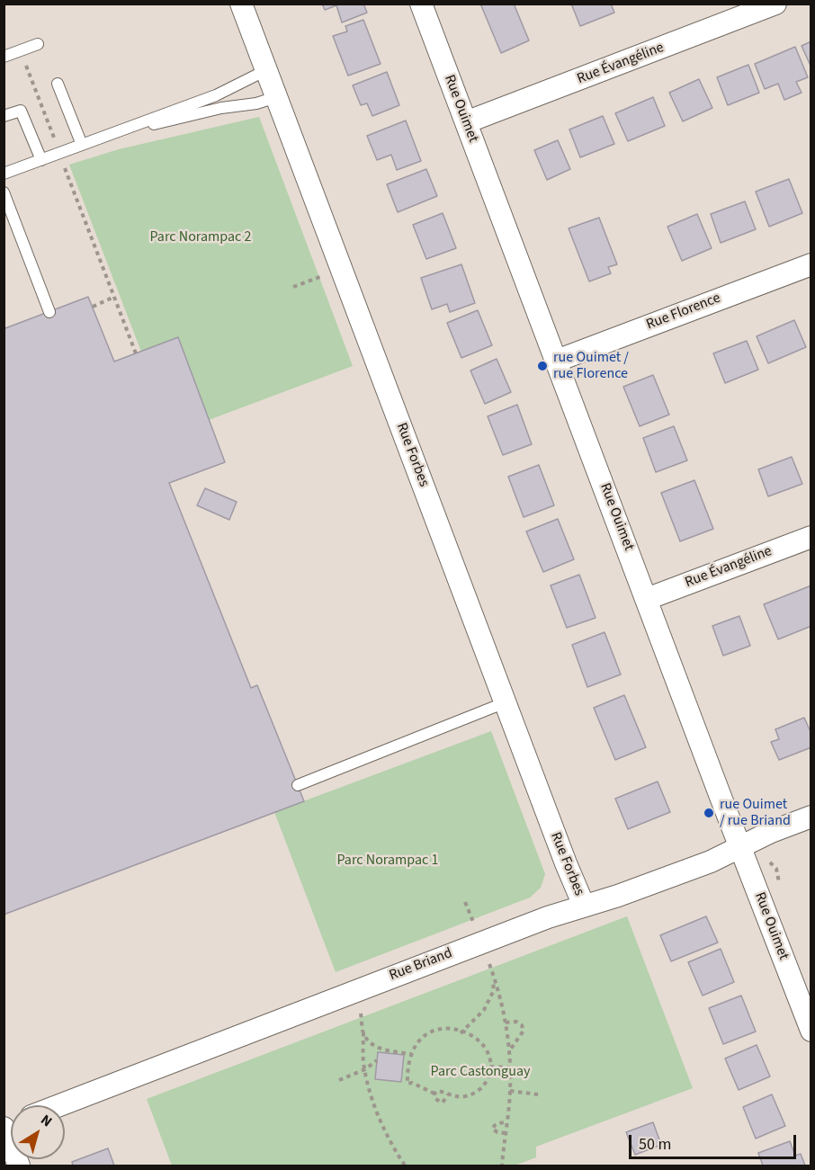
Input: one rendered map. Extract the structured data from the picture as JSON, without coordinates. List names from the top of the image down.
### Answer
{
  "streets": {
    "street": [
      "Rue Évangéline",
      "Rue Ouimet",
      "Rue Florence",
      "Rue Forbes",
      "Rue Briand"
    ]
  },
  "crossings": [
    ["Rue Évangéline", "Rue Ouimet"],
    ["Rue Ouimet", "Rue Florence"],
    ["Rue Ouimet", "Rue Briand"],
    ["Rue Forbes", "Rue Briand"]
  ],
  "parks": ["Parc Norampac 2", "Parc Norampac 1", "Parc Castonguay"],
  "places": ["rue Ouimet / rue Florence", "rue Ouimet / rue Briand"],
  "scale_bar": "50 m",
  "north": "top right"
}
